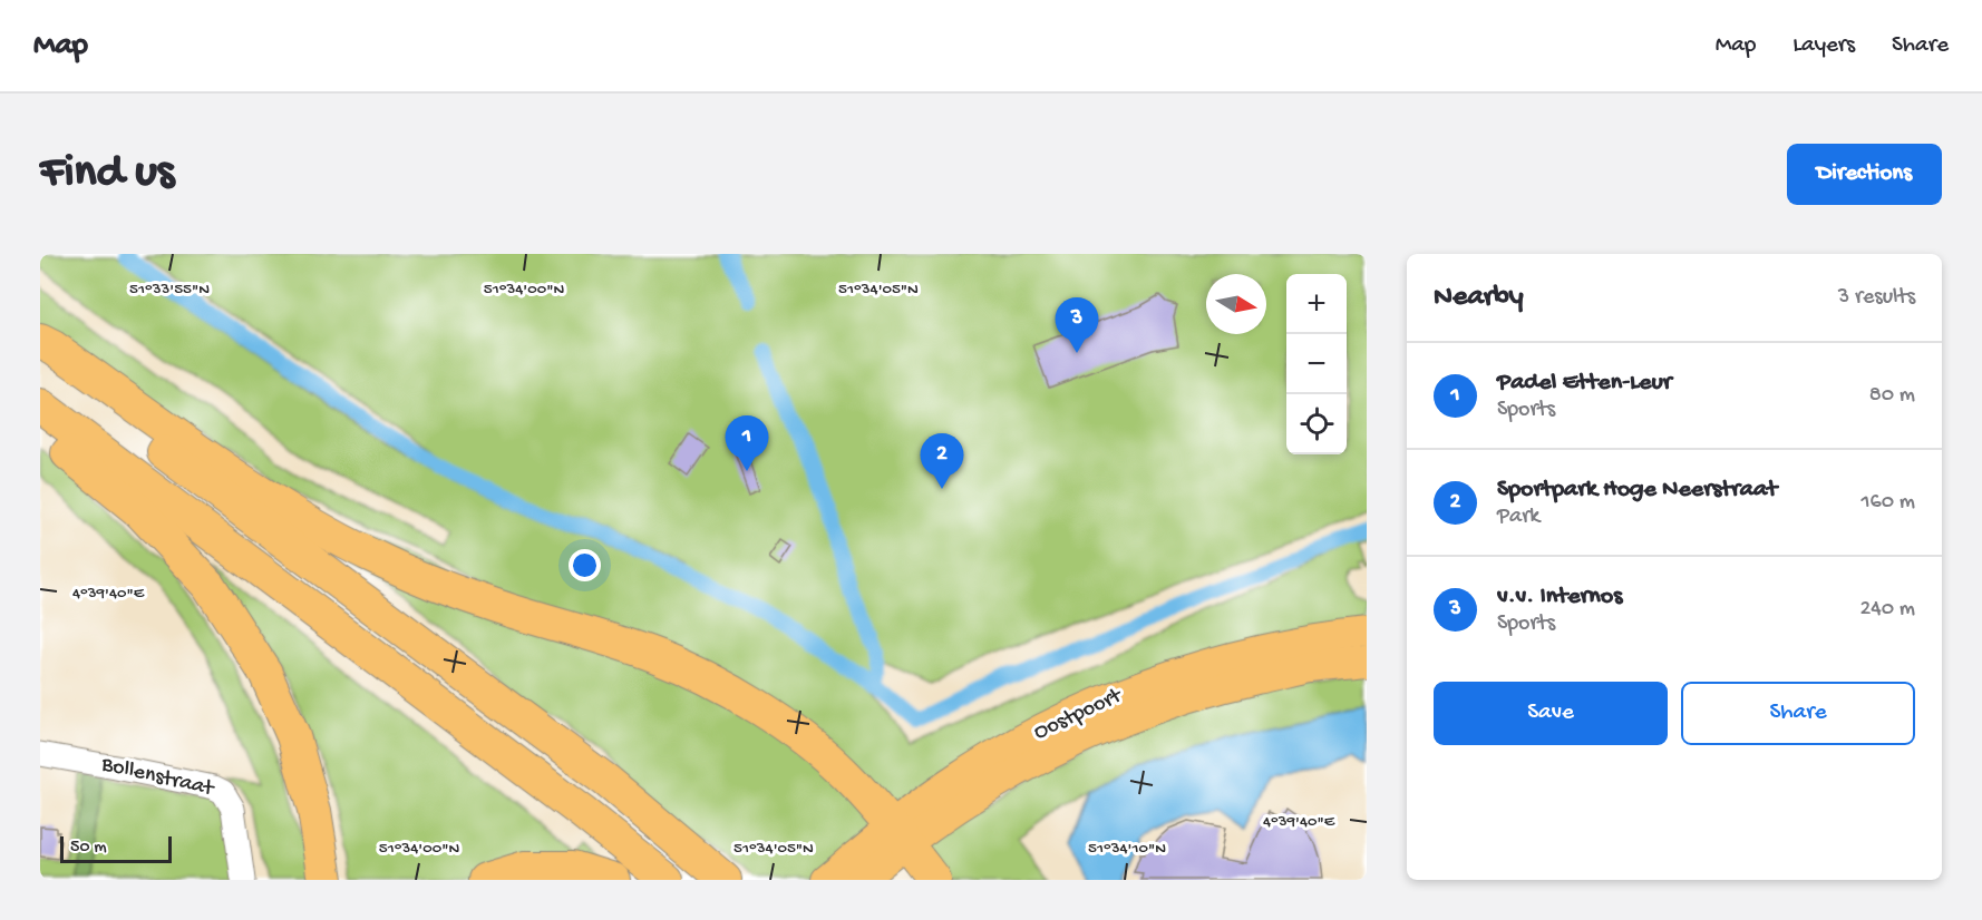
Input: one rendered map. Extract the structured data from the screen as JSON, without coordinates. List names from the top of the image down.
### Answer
{
  "streets": {
    "main road": ["Oostpoort"],
    "street": ["Bollenstraat"]
  },
  "scale_bar": "50 m",
  "north": "right",
  "page": {
    "header": "Map",
    "nav": ["Map", "Layers", "Share"],
    "buttons": [
      "Directions",
      ["Save", "Share"]
    ],
    "title": "Find us",
    "heading": ["Nearby", "3 results"],
    "map_buttons": ["+", "−"],
    "pins": ["3", "1", "2"],
    "list": [
      {
        "mark": "1",
        "name": "Padel Etten-Leur",
        "note": "Sports",
        "value": "80 m"
      },
      {
        "mark": "2",
        "name": "Sportpark Hoge Neerstraat",
        "note": "Park",
        "value": "160 m"
      },
      {
        "mark": "3",
        "name": "v.v. Internos",
        "note": "Sports",
        "value": "240 m"
      }
    ],
    "scale": "50 m"
  },
  "coordinates": [
    "51°33'55\"N",
    "51°34'00\"N",
    "51°34'05\"N",
    "4°39'40\"E",
    "51°34'10\"N"
  ]
}
